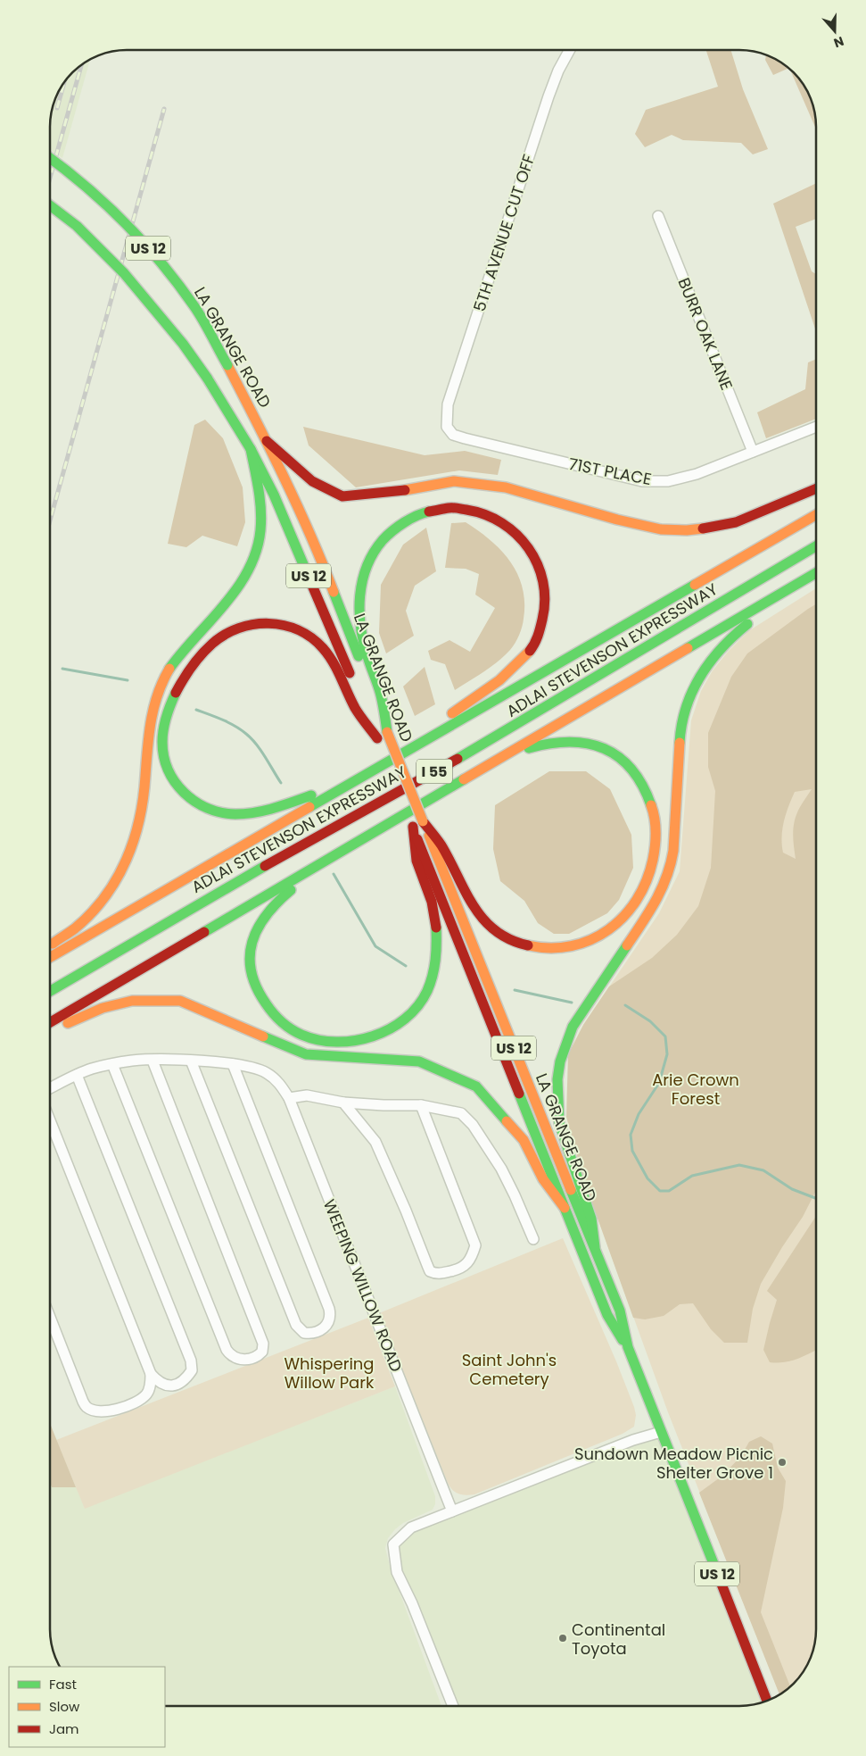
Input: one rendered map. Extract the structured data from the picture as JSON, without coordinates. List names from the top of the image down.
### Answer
{
  "streets": {
    "main road": [
      "US 12",
      "LA GRANGE ROAD",
      "ADLAI STEVENSON EXPRESSWAY",
      "I 55"
    ],
    "street": [
      "5TH AVENUE CUT OFF",
      "BURR OAK LANE",
      "71ST PLACE",
      "WEEPING WILLOW ROAD"
    ]
  },
  "crossings": [
    ["5TH AVENUE CUT OFF", "71ST PLACE"],
    ["US 12", "LA GRANGE ROAD"],
    ["BURR OAK LANE", "71ST PLACE"]
  ],
  "parks": ["Arie Crown Forest", "Saint John's Cemetery", "Whispering Willow Park"],
  "places": ["Sundown Meadow Picnic Shelter Grove 1", "Continental Toyota"],
  "legend": ["Fast", "Slow", "Jam"],
  "north": "bottom"
}
